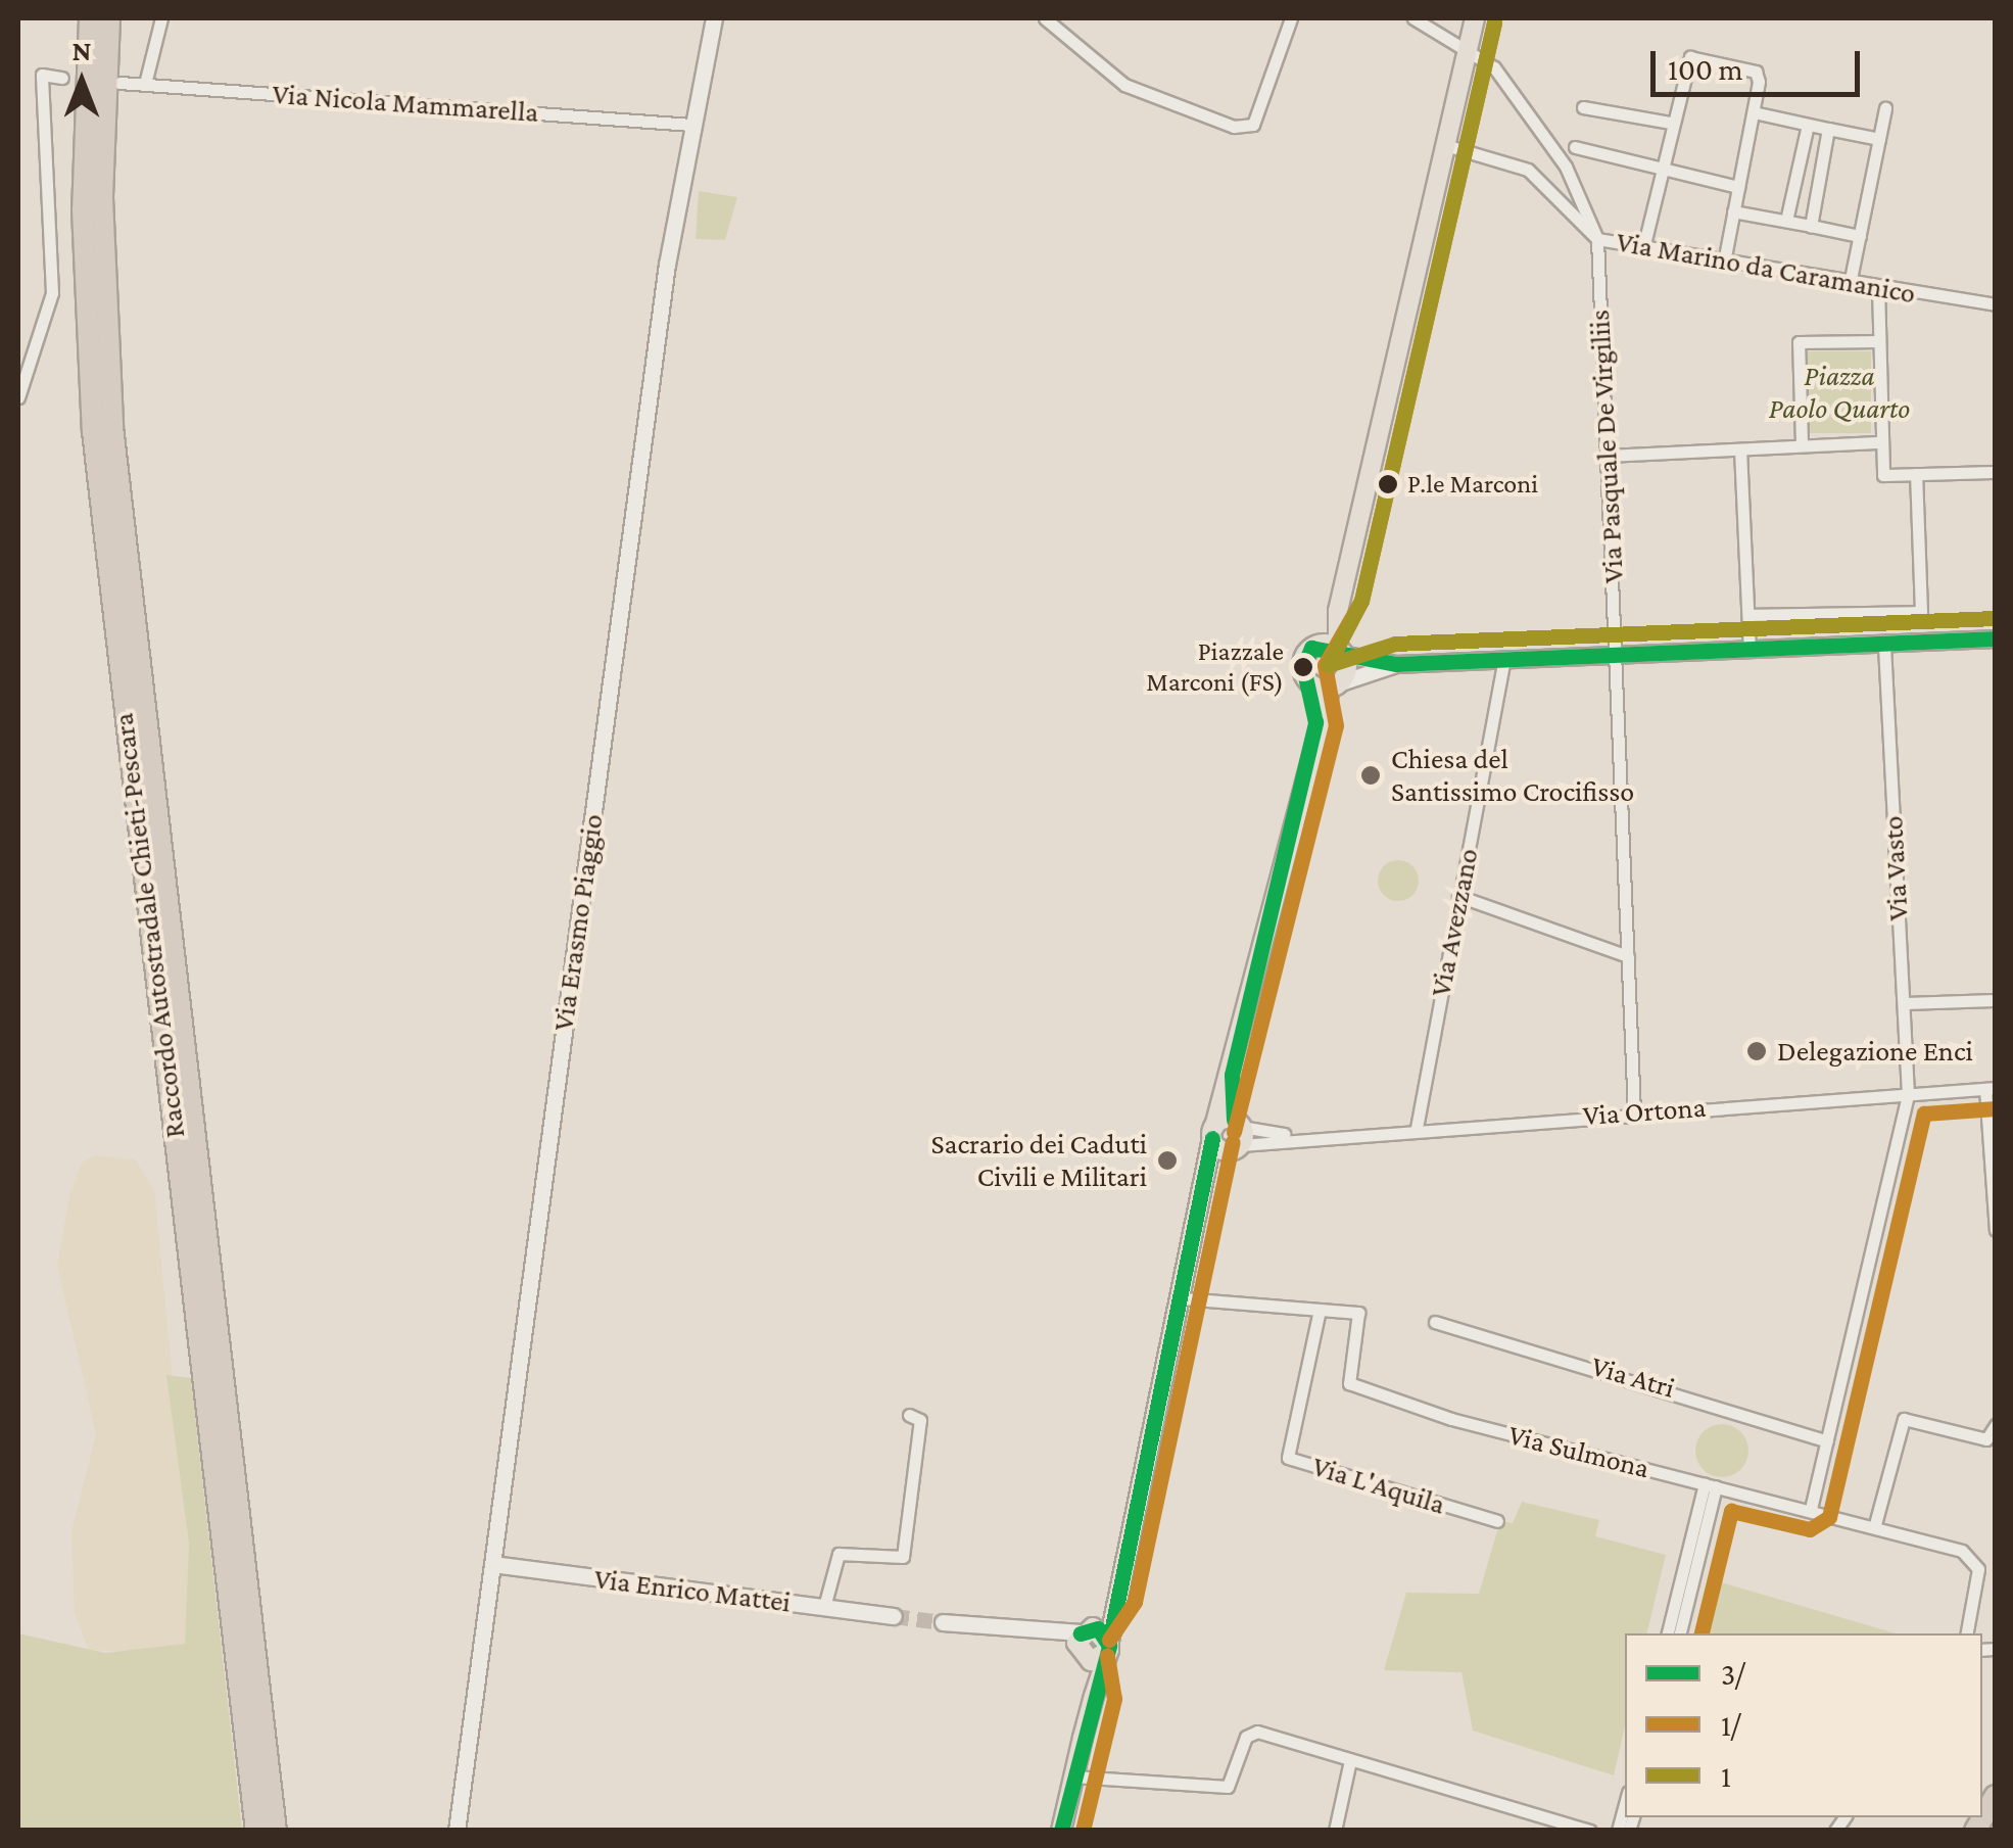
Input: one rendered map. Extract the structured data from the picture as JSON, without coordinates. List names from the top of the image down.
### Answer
{
  "streets": {
    "highway": ["Raccordo Autostradale Chieti-Pescara"],
    "street": [
      "Via Nicola Mammarella",
      "Via Marino da Caramanico",
      "Via Pasquale De Virgiliis",
      "Via Vasto",
      "Via Erasmo Piaggio",
      "Via Avezzano",
      "Via Ortona",
      "Via Atri",
      "Via Sulmona",
      "Via L'Aquila",
      "Via Enrico Mattei"
    ]
  },
  "crossings": [
    ["Via Nicola Mammarella", "Via Erasmo Piaggio"],
    ["Via Marino da Caramanico", "Via Pasquale De Virgiliis"],
    ["Via Pasquale De Virgiliis", "Via Ortona"],
    ["Via Vasto", "Via Ortona"],
    ["Via Vasto", "Via Atri"],
    ["Via Vasto", "Via Sulmona"],
    ["Via Erasmo Piaggio", "Via Enrico Mattei"],
    ["Via Avezzano", "Via Ortona"],
    ["Via Sulmona", "Via L'Aquila"]
  ],
  "parks": ["Piazza Paolo Quarto"],
  "places": [
    "P.le Marconi",
    "Piazzale Marconi (FS)",
    "Chiesa del Santissimo Crocifisso",
    "Delegazione Enci",
    "Sacrario dei Caduti Civili e Militari"
  ],
  "lines": ["transit line 1/", "transit line 1", "transit line 3/"],
  "legend": ["3/", "1/", "1"],
  "scale_bar": "100 m",
  "north": "top"
}
